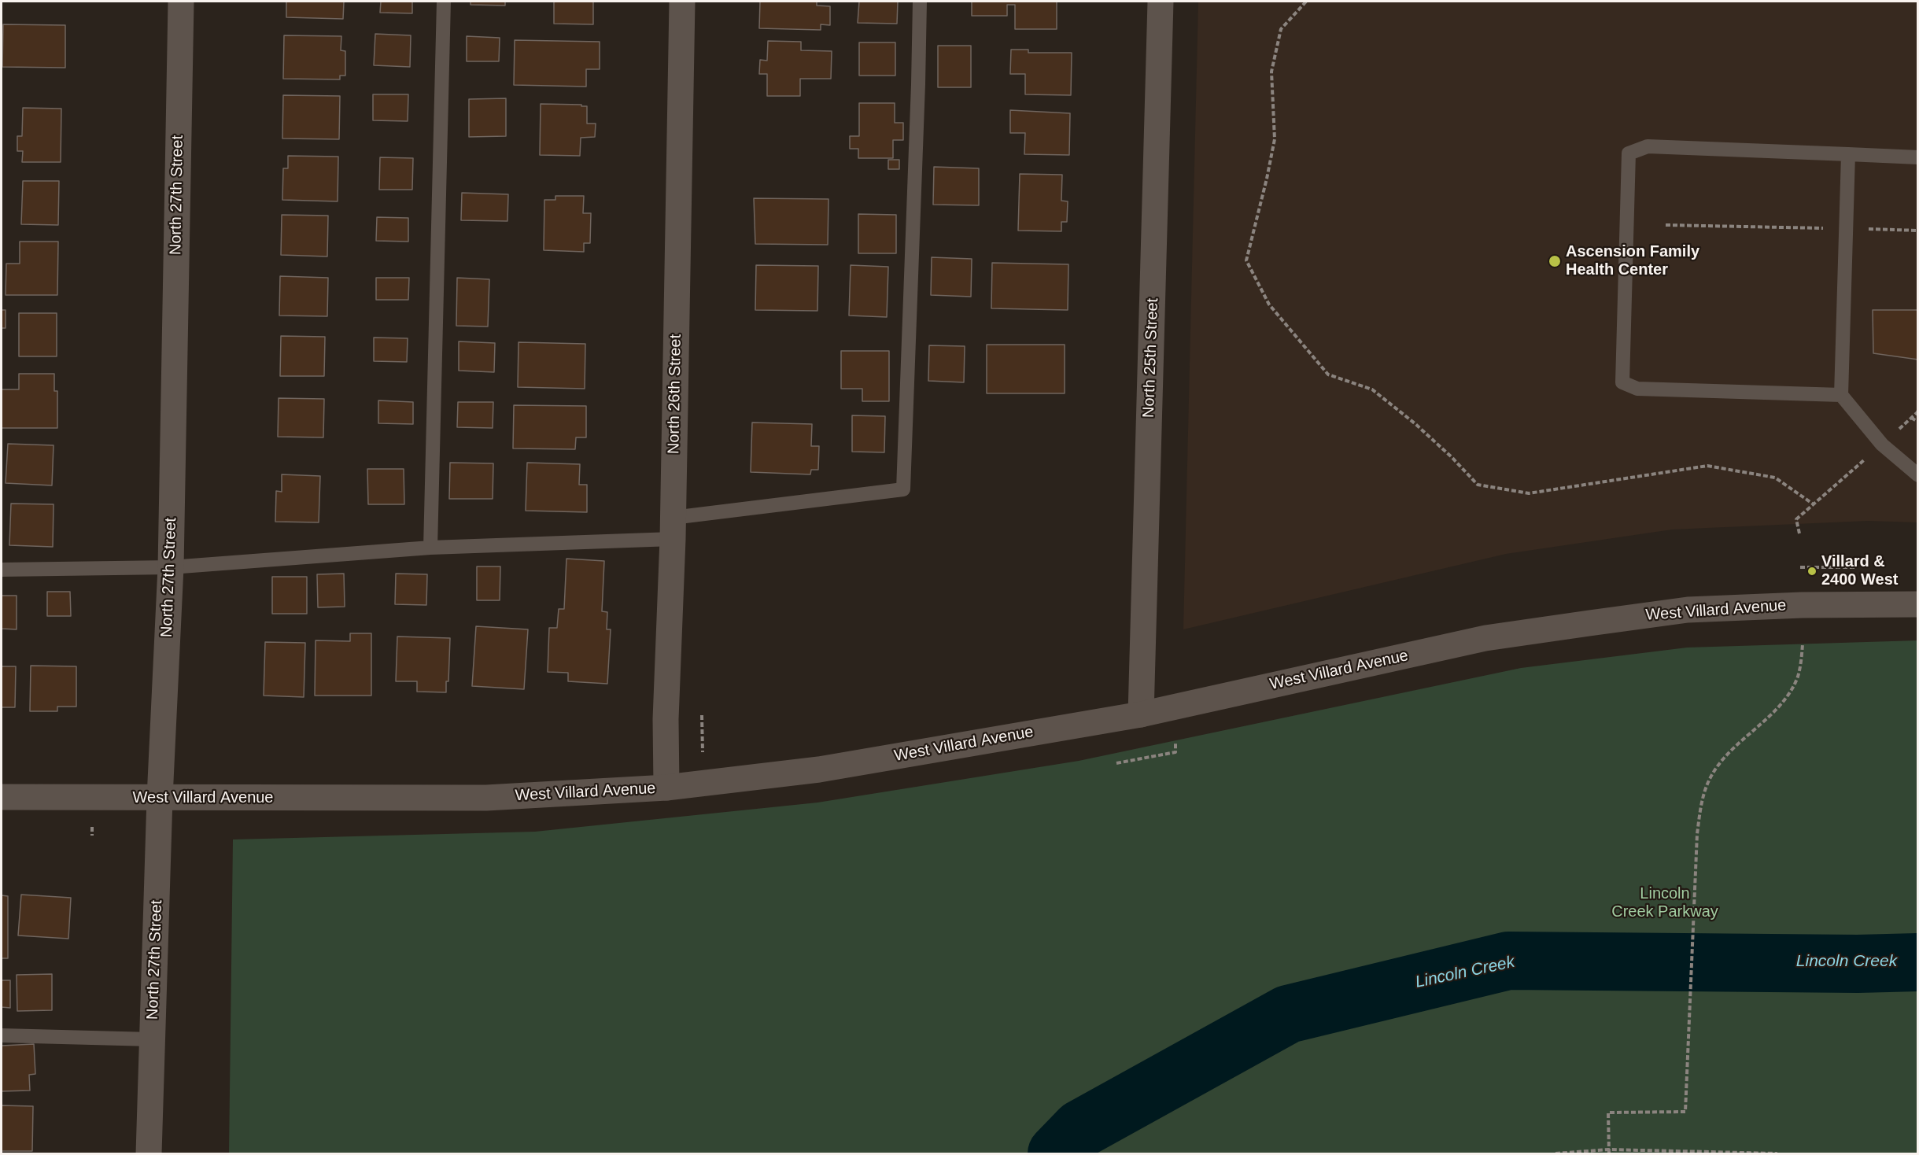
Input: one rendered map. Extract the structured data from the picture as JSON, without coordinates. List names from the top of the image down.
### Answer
{
  "streets": {
    "street": [
      "North 27th Street",
      "North 25th Street",
      "North 26th Street",
      "West Villard Avenue"
    ]
  },
  "crossings": [
    ["North 27th Street", "West Villard Avenue"],
    ["North 25th Street", "West Villard Avenue"],
    ["North 26th Street", "West Villard Avenue"]
  ],
  "water": ["Lincoln Creek"],
  "parks": ["Lincoln Creek Parkway"],
  "places": ["Ascension Family Health Center", "Villard & 2400 West"]
}
